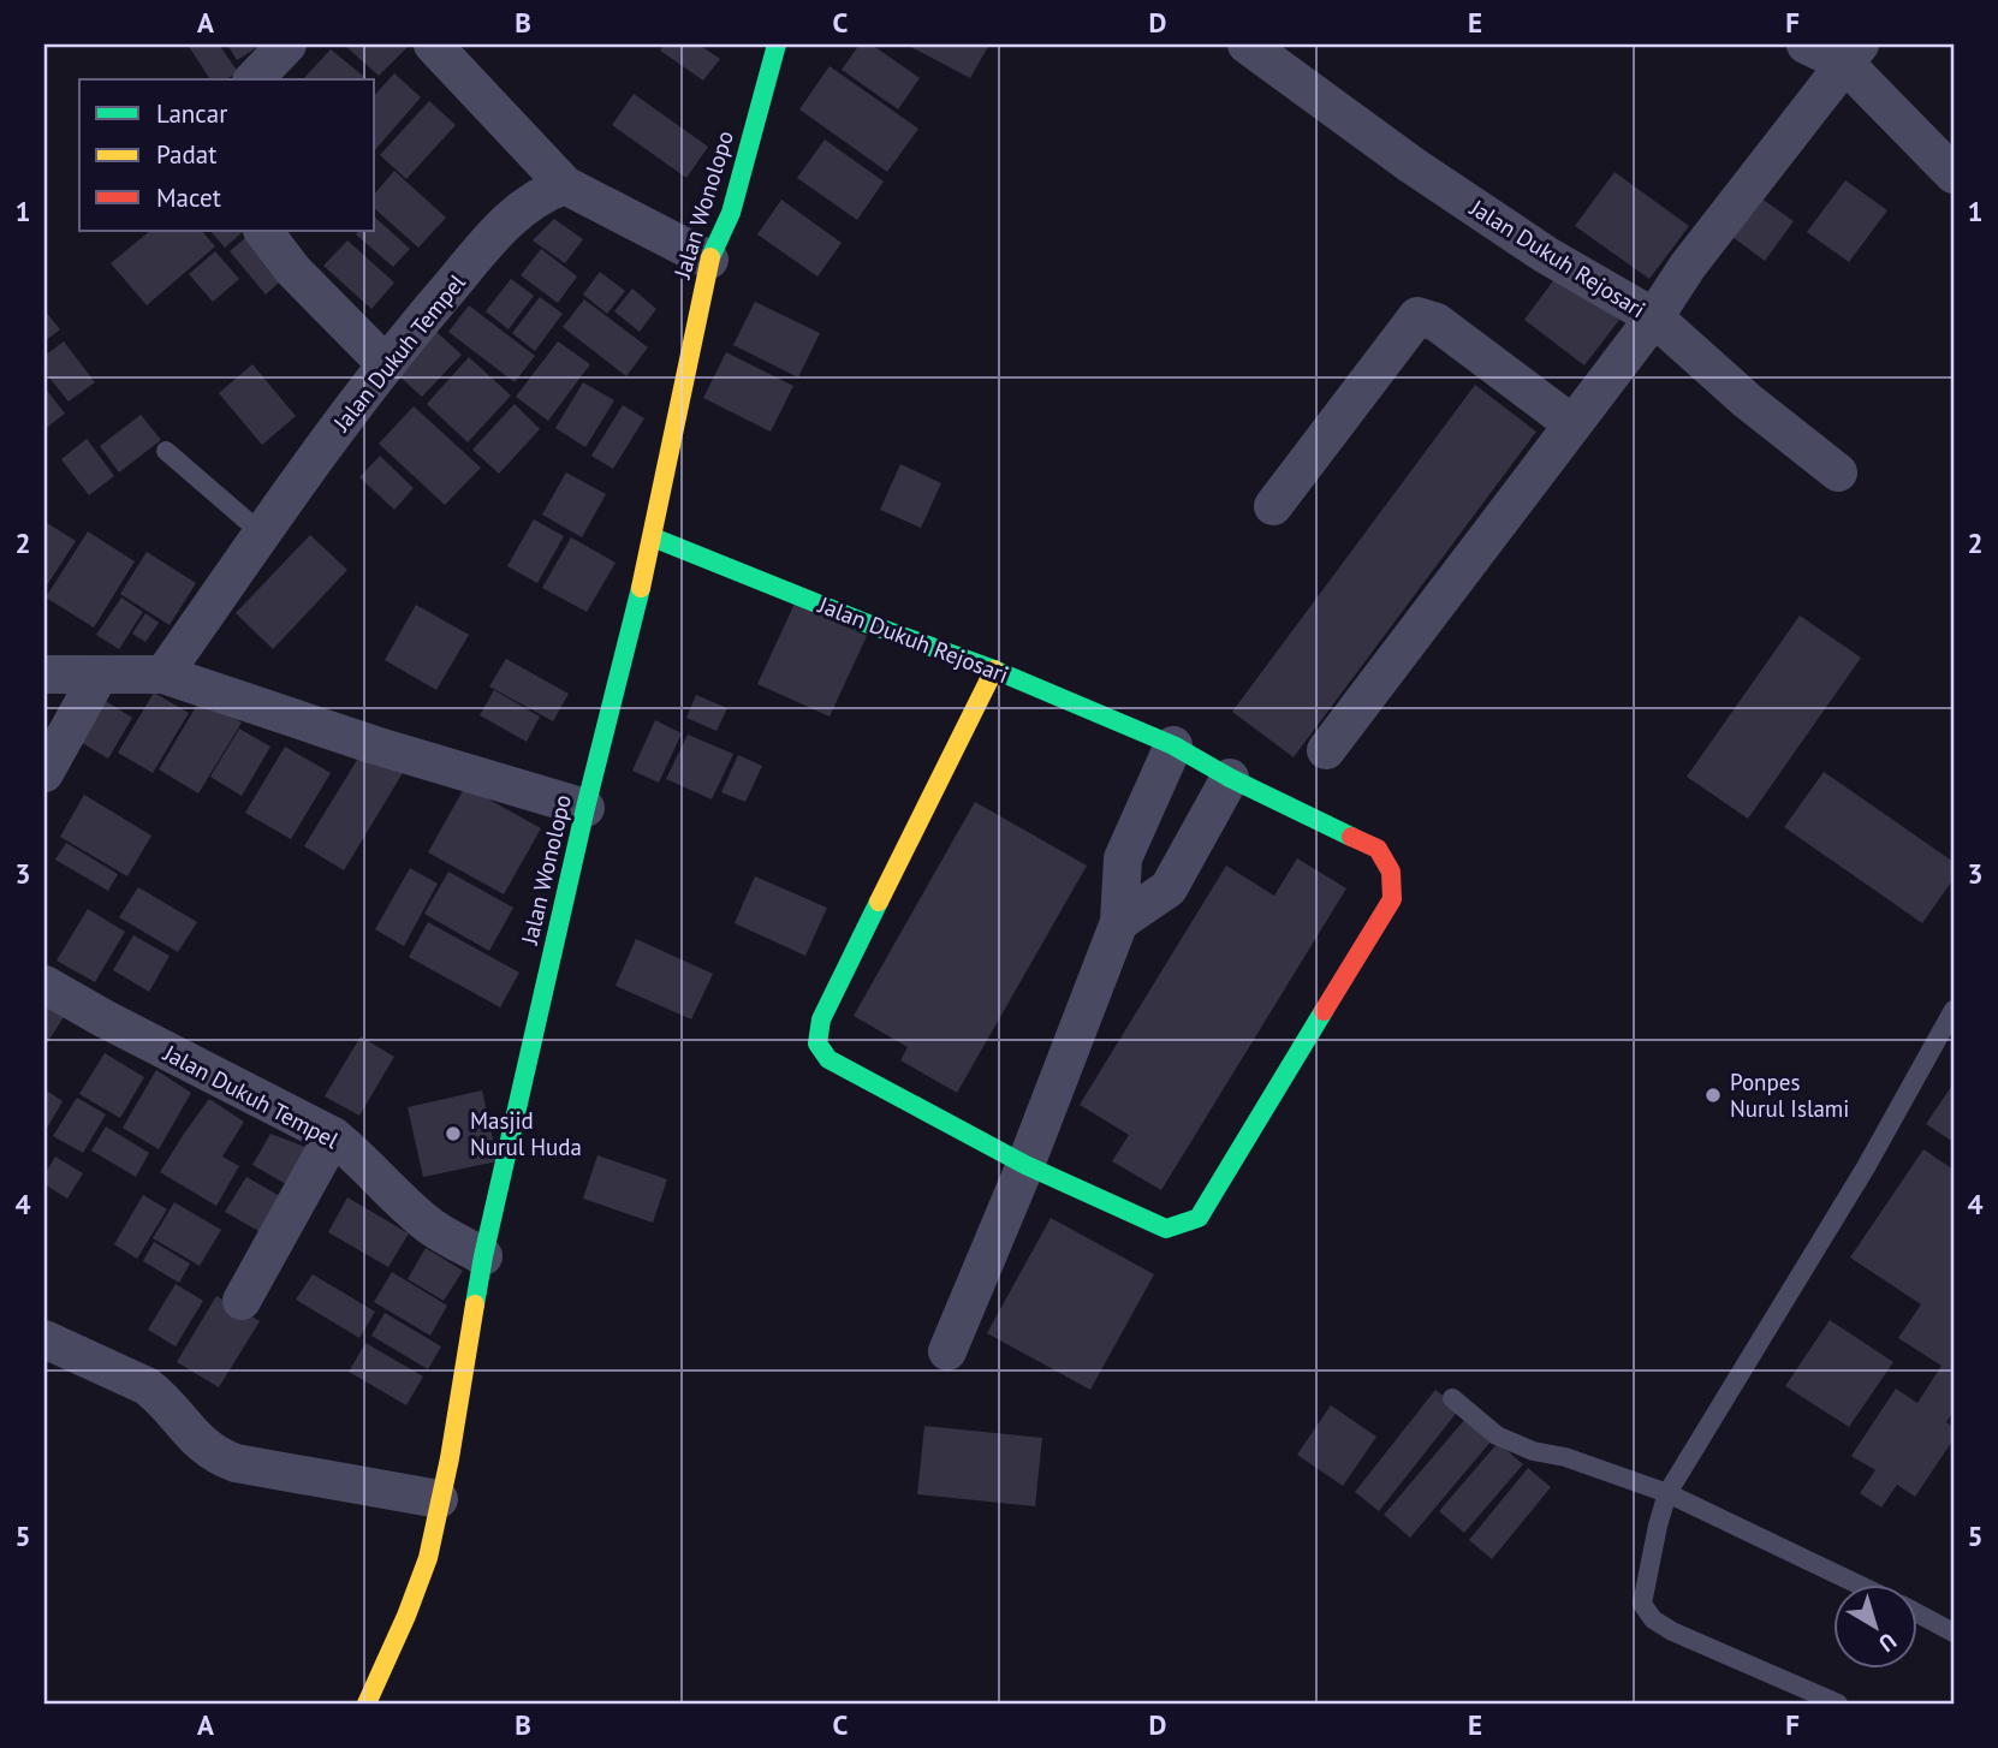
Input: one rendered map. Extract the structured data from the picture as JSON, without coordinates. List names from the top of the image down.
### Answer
{
  "streets": {
    "street": ["Jalan Wonolopo", "Jalan Dukuh Rejosari", "Jalan Dukuh Tempel"]
  },
  "crossings": [
    ["Jalan Wonolopo", "Jalan Dukuh Rejosari"],
    ["Jalan Wonolopo", "Jalan Dukuh Tempel"]
  ],
  "places": ["Ponpes Nurul Islami", "Masjid Nurul Huda"],
  "legend": ["Lancar", "Padat", "Macet"],
  "north": "bottom right",
  "grid": {
    "columns": [
      "A",
      "B",
      "C",
      "D",
      "E",
      "F"
    ],
    "rows": [
      "1",
      "2",
      "3",
      "4",
      "5"
    ]
  }
}
